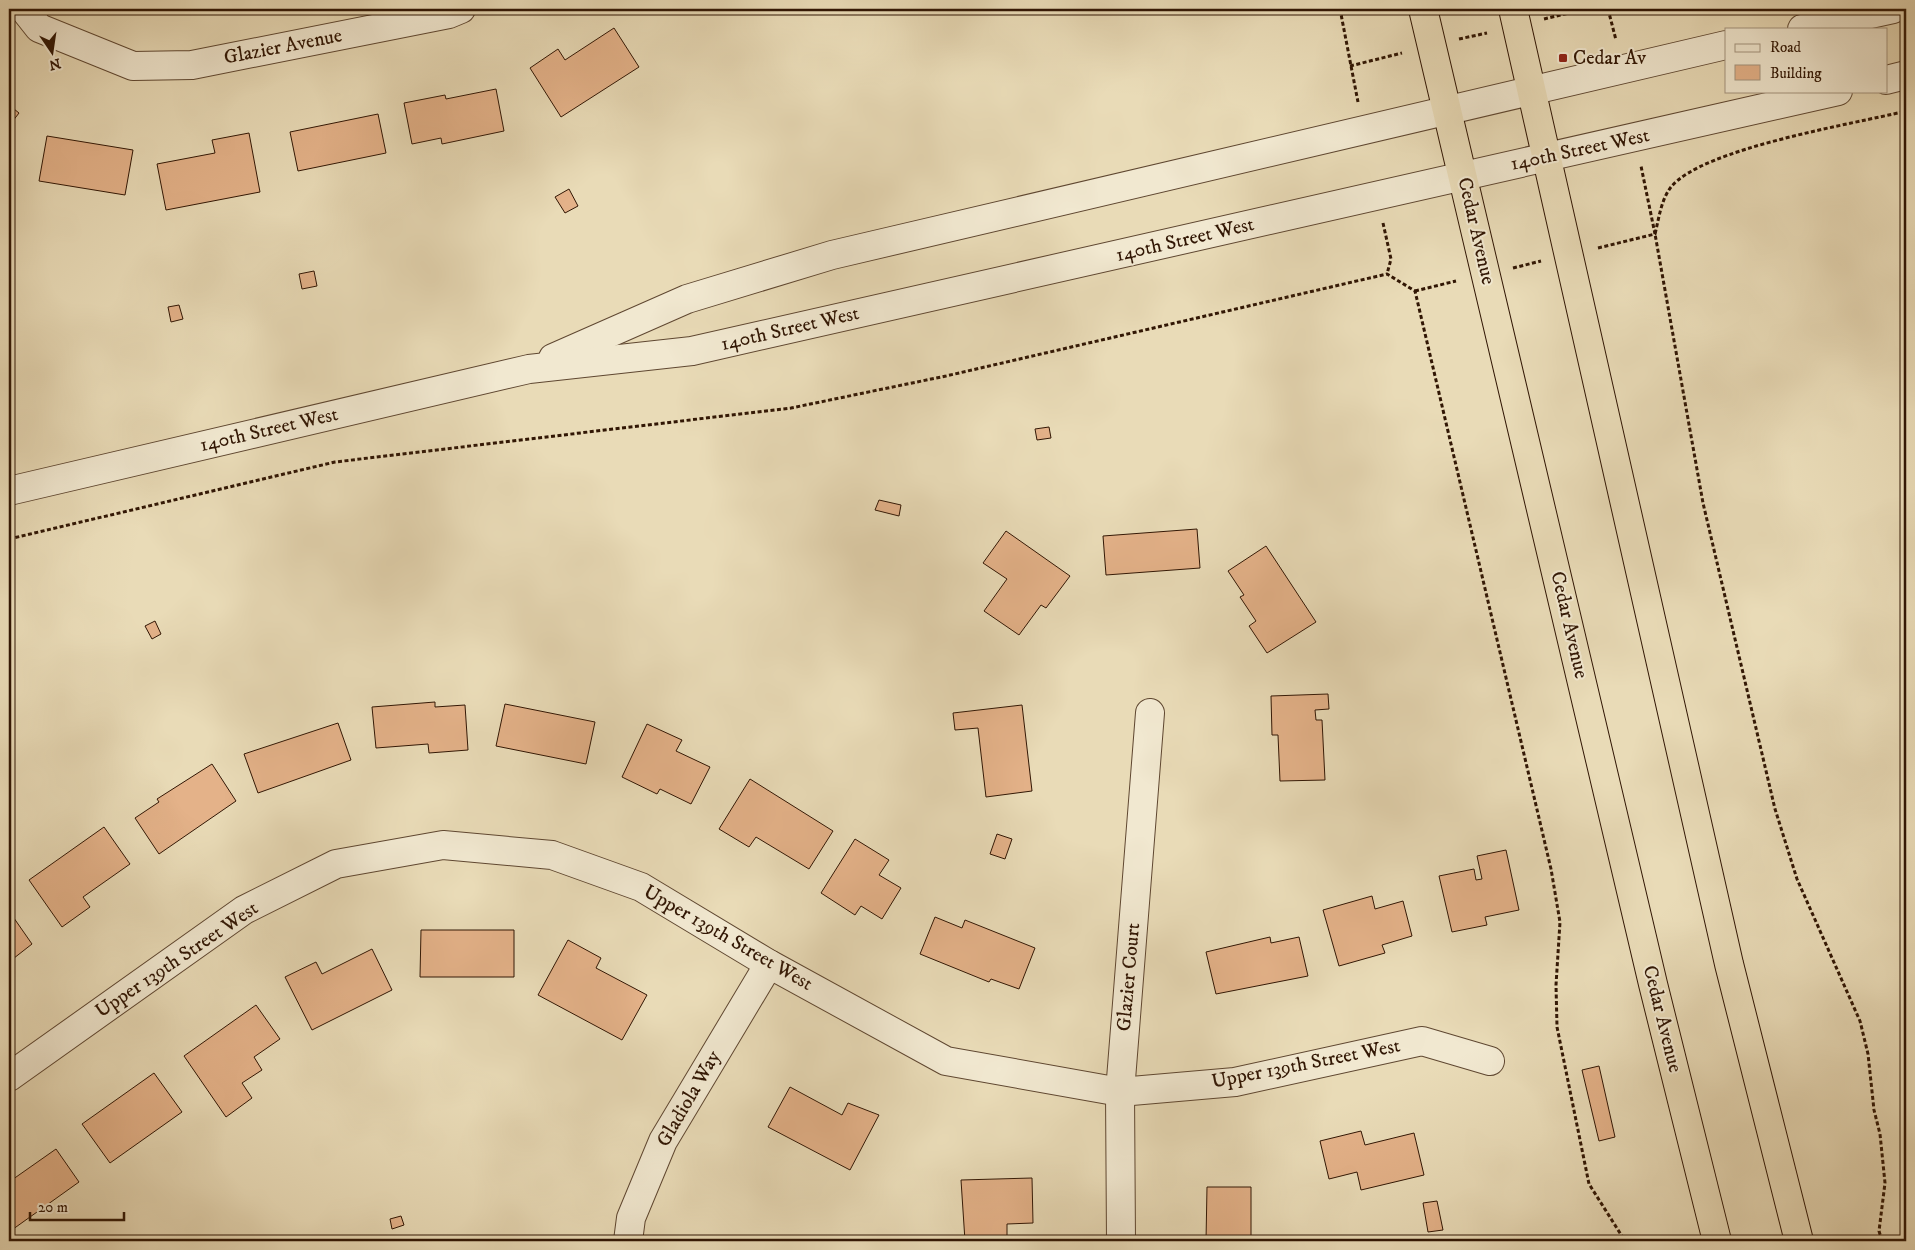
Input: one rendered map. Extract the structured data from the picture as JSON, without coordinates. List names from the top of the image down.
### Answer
{
  "streets": {
    "highway": ["Cedar Avenue"],
    "street": [
      "Glazier Avenue",
      "140th Street West",
      "Upper 139th Street West",
      "Glazier Court",
      "Gladiola Way"
    ]
  },
  "crossings": [
    ["140th Street West", "Cedar Avenue"],
    ["Upper 139th Street West", "Glazier Court"],
    ["Upper 139th Street West", "Gladiola Way"]
  ],
  "places": {
    "transit": ["Cedar Av"]
  },
  "legend": ["Road", "Building"],
  "scale_bar": "20 m",
  "north": "bottom"
}
